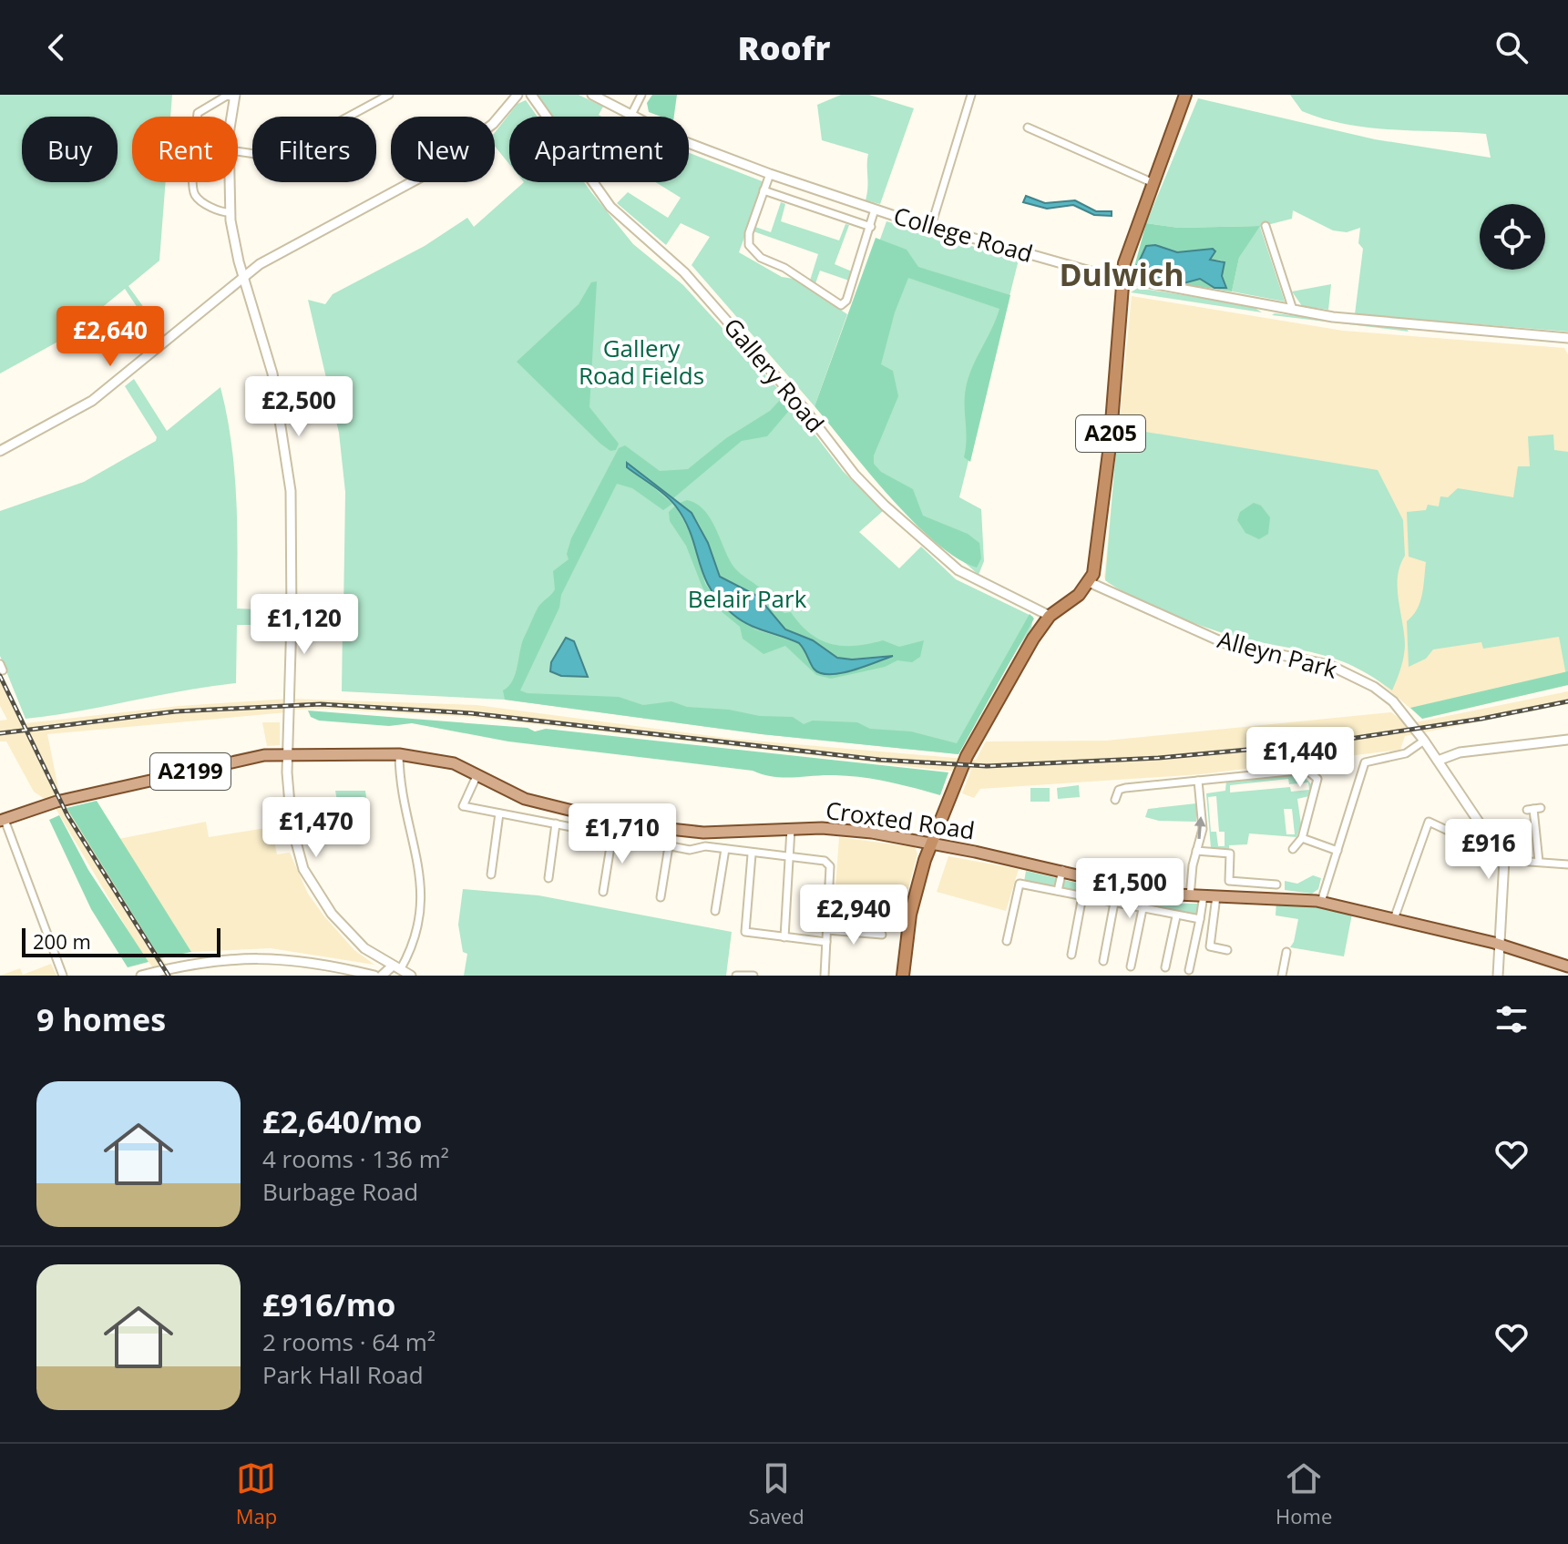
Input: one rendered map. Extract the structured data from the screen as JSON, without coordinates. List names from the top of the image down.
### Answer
{
  "streets": {
    "highway": ["A205"],
    "main road": ["A2199", "Croxted Road"],
    "street": ["College Road", "Gallery Road", "Alleyn Park"]
  },
  "crossings": [
    ["College Road", "A205"],
    ["A205", "Alleyn Park"],
    ["A2199", "Croxted Road"]
  ],
  "districts": ["Dulwich"],
  "parks": ["Gallery Road Fields", "Belair Park"],
  "scale_bar": "200 m",
  "page": {
    "header": "Roofr",
    "chip": [
      "Buy",
      "Rent",
      "Filters",
      "New",
      "Apartment"
    ],
    "price": [
      "£2,640",
      "£2,500",
      "£1,120",
      "£1,440",
      "£1,470",
      "£1,710",
      "£916",
      "£1,500",
      "£2,940"
    ],
    "scale": "200 m",
    "heading": "9 homes",
    "list": [
      {
        "name": "£2,640/mo",
        "note": "4 rooms · 136 m² · Burbage Road"
      },
      {
        "name": "£916/mo",
        "note": "2 rooms · 64 m² · Park Hall Road"
      }
    ],
    "tabs": ["Map", "Saved", "Home"]
  }
}
